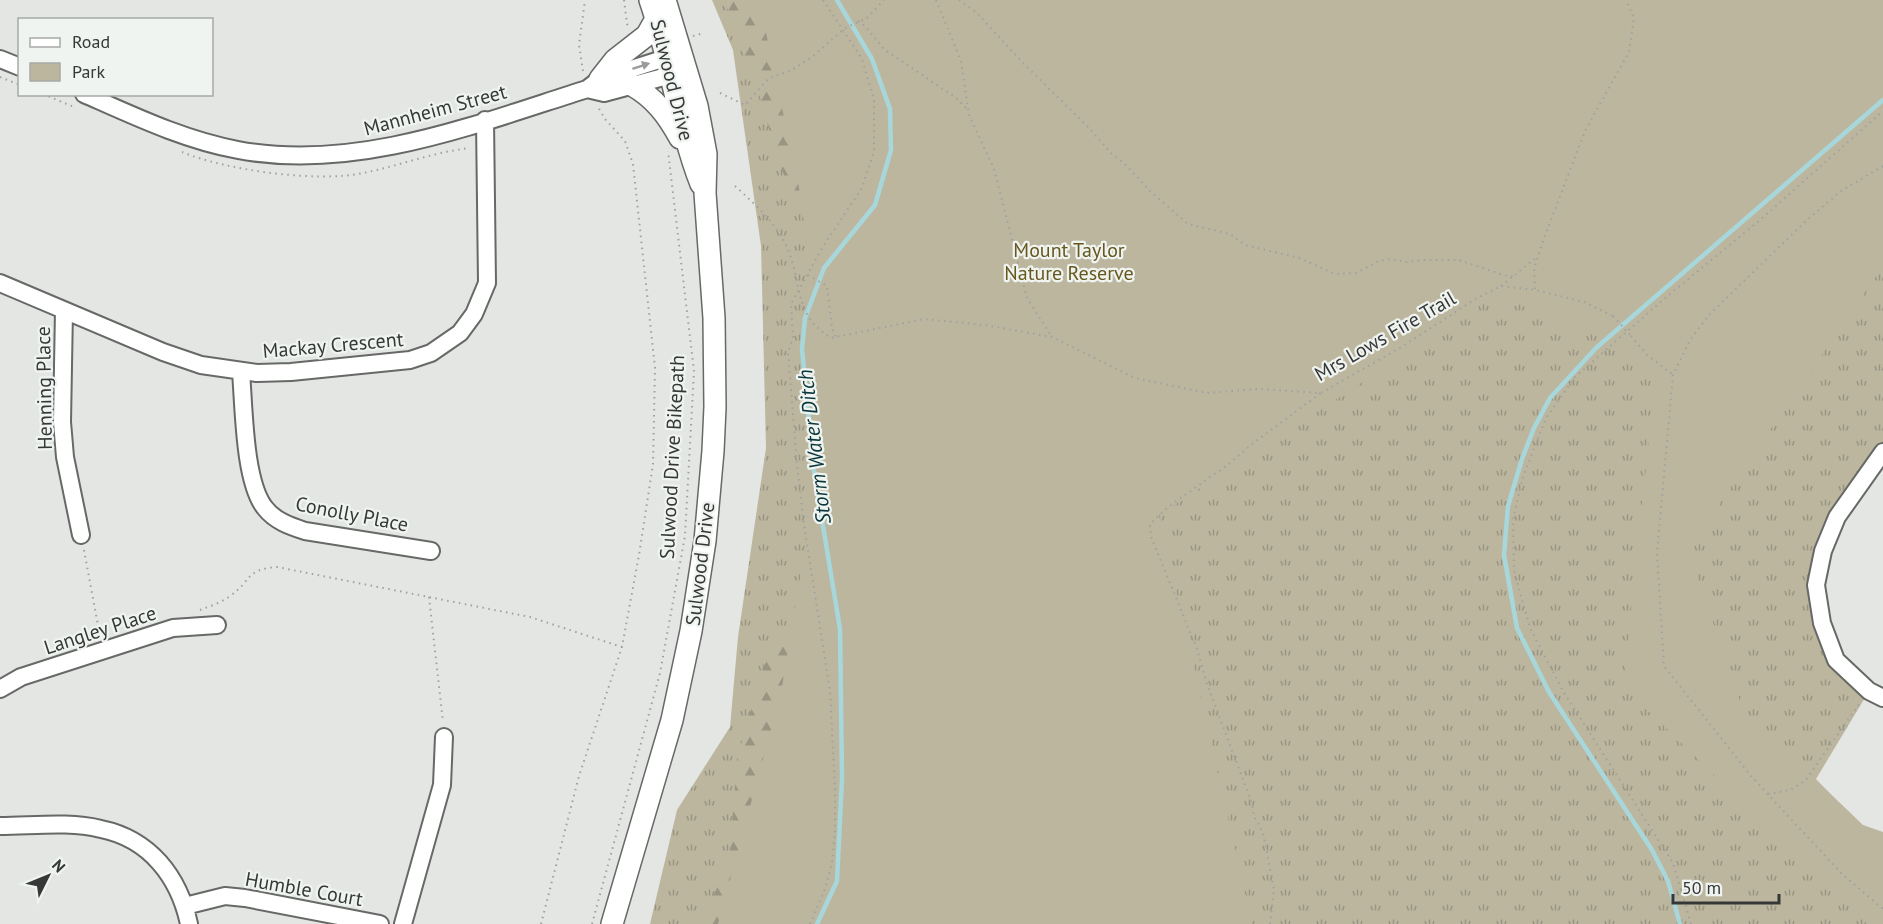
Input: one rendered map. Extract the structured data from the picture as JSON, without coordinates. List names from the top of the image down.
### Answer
{
  "streets": {
    "main road": ["Sulwood Drive"],
    "street": [
      "Mannheim Street",
      "Mackay Crescent",
      "Henning Place",
      "Conolly Place",
      "Langley Place",
      "Humble Court"
    ],
    "path": ["Mrs Lows Fire Trail", "Sulwood Drive Bikepath"]
  },
  "crossings": [
    ["Sulwood Drive", "Mannheim Street"],
    ["Mannheim Street", "Mackay Crescent"],
    ["Mackay Crescent", "Henning Place"],
    ["Mackay Crescent", "Conolly Place"]
  ],
  "water": ["Storm Water Ditch"],
  "parks": ["Mount Taylor Nature Reserve"],
  "legend": ["Road", "Park"],
  "scale_bar": "50 m",
  "north": "top right"
}
